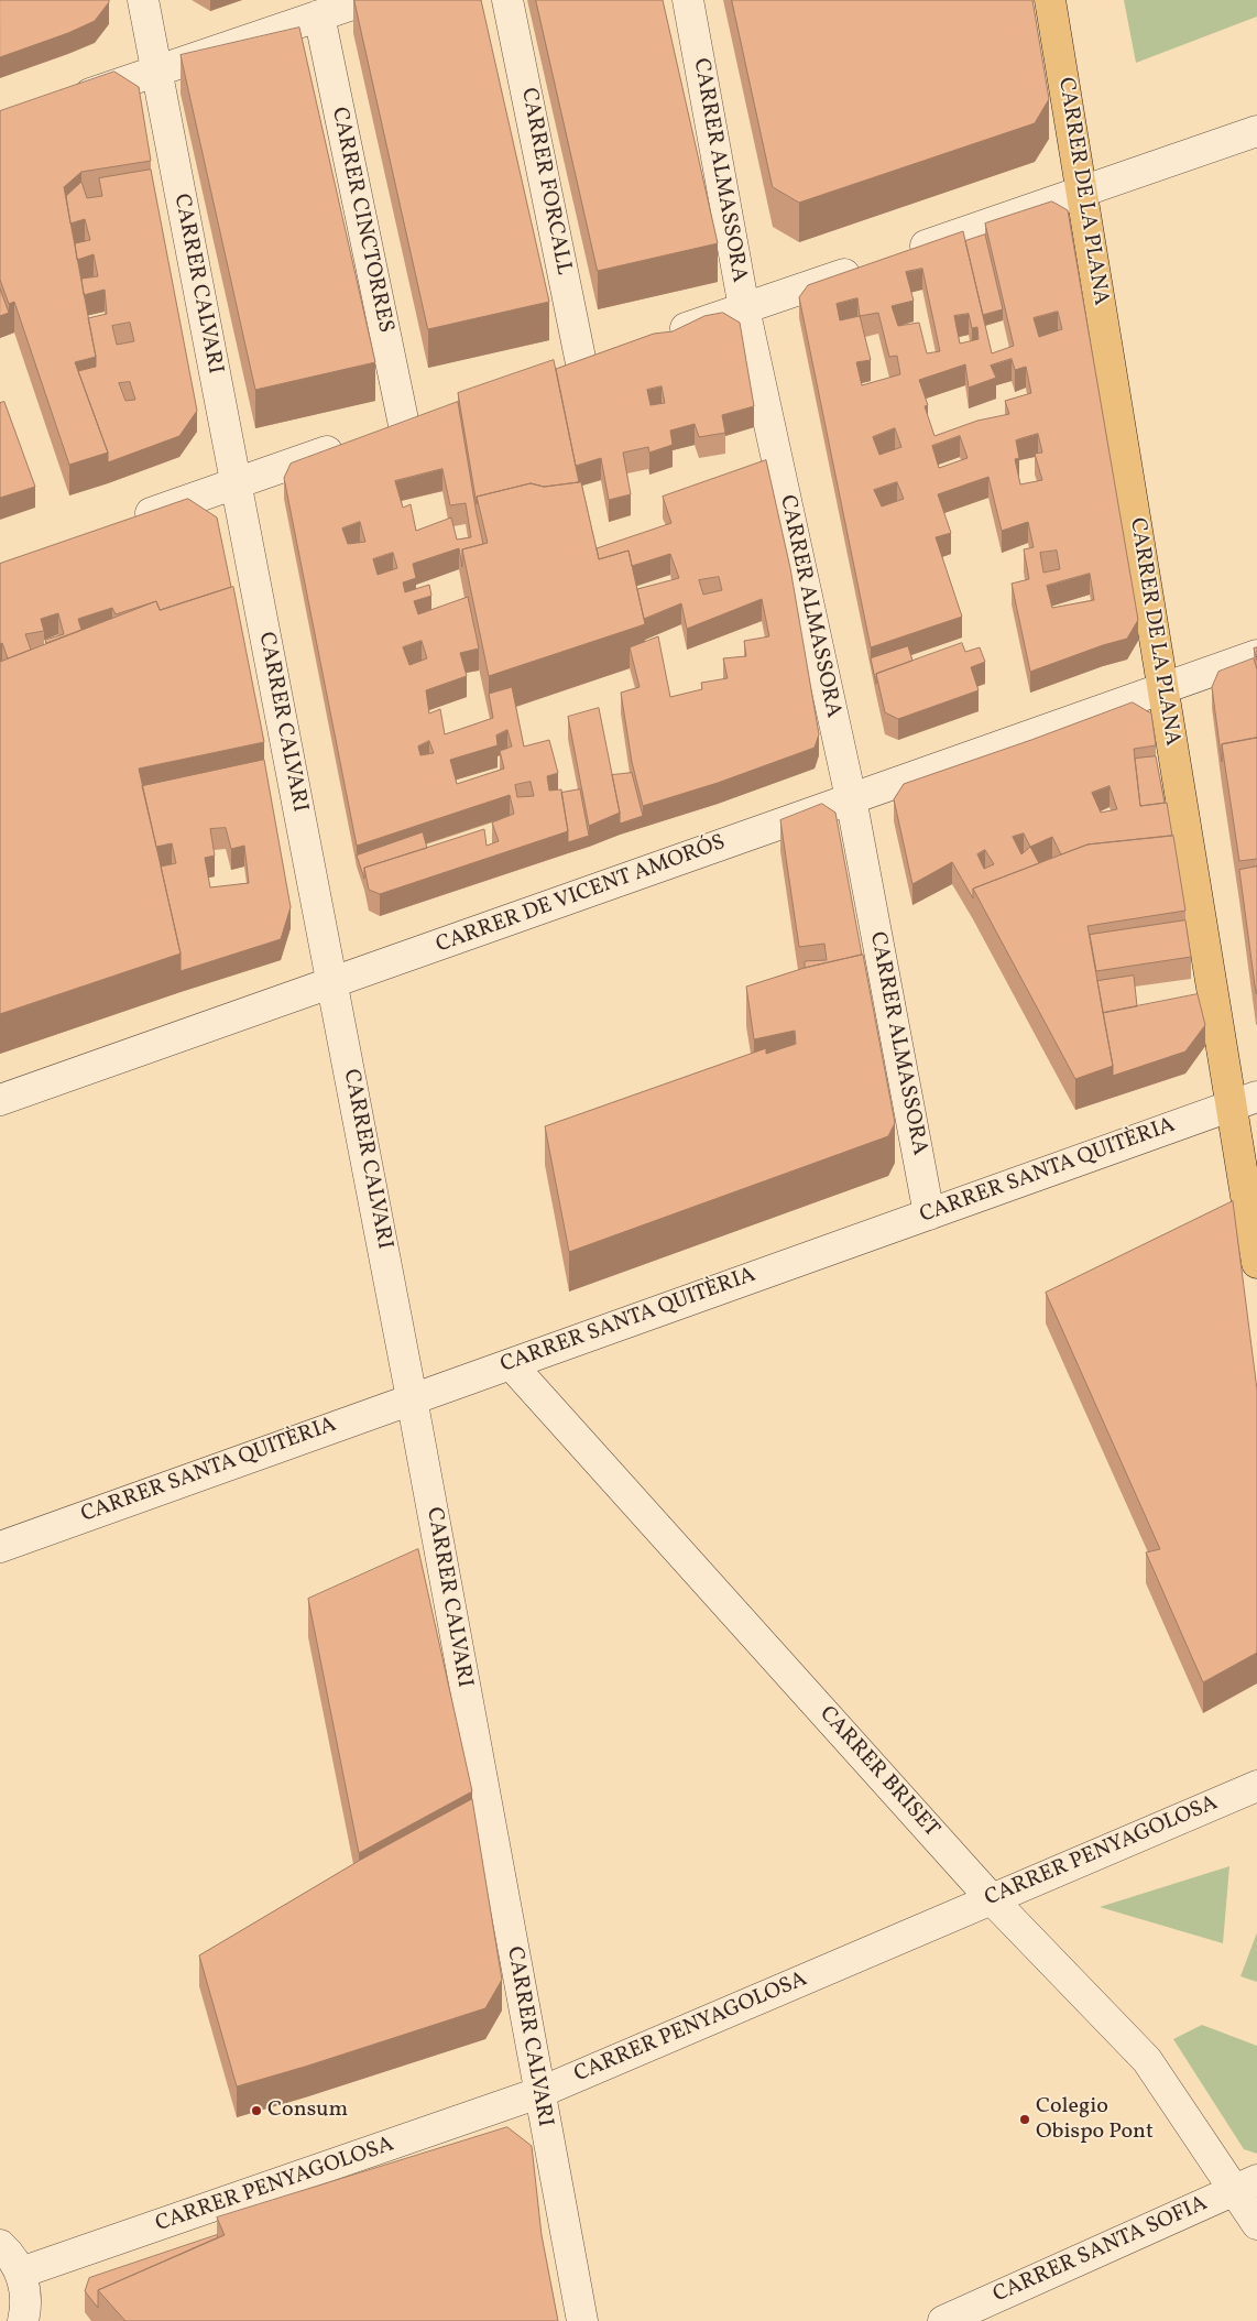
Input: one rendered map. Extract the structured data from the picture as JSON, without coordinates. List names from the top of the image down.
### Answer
{
  "streets": {
    "main road": ["CARRER DE LA PLANA"],
    "street": [
      "CARRER ALMASSORA",
      "CARRER FORCALL",
      "CARRER CINCTORRES",
      "CARRER CALVARI",
      "CARRER DE VICENT AMORÓS",
      "CARRER SANTA QUITÈRIA",
      "CARRER BRISET",
      "CARRER PENYAGOLOSA",
      "CARRER SANTA SOFIA"
    ]
  },
  "crossings": [
    ["CARRER ALMASSORA", "CARRER DE VICENT AMORÓS"],
    ["CARRER ALMASSORA", "CARRER SANTA QUITÈRIA"],
    ["CARRER DE LA PLANA", "CARRER DE VICENT AMORÓS"],
    ["CARRER DE LA PLANA", "CARRER SANTA QUITÈRIA"],
    ["CARRER CALVARI", "CARRER DE VICENT AMORÓS"],
    ["CARRER CALVARI", "CARRER SANTA QUITÈRIA"],
    ["CARRER CALVARI", "CARRER PENYAGOLOSA"],
    ["CARRER SANTA QUITÈRIA", "CARRER BRISET"],
    ["CARRER BRISET", "CARRER PENYAGOLOSA"],
    ["CARRER BRISET", "CARRER SANTA SOFIA"]
  ],
  "places": ["Consum", "Colegio Obispo Pont"]
}
